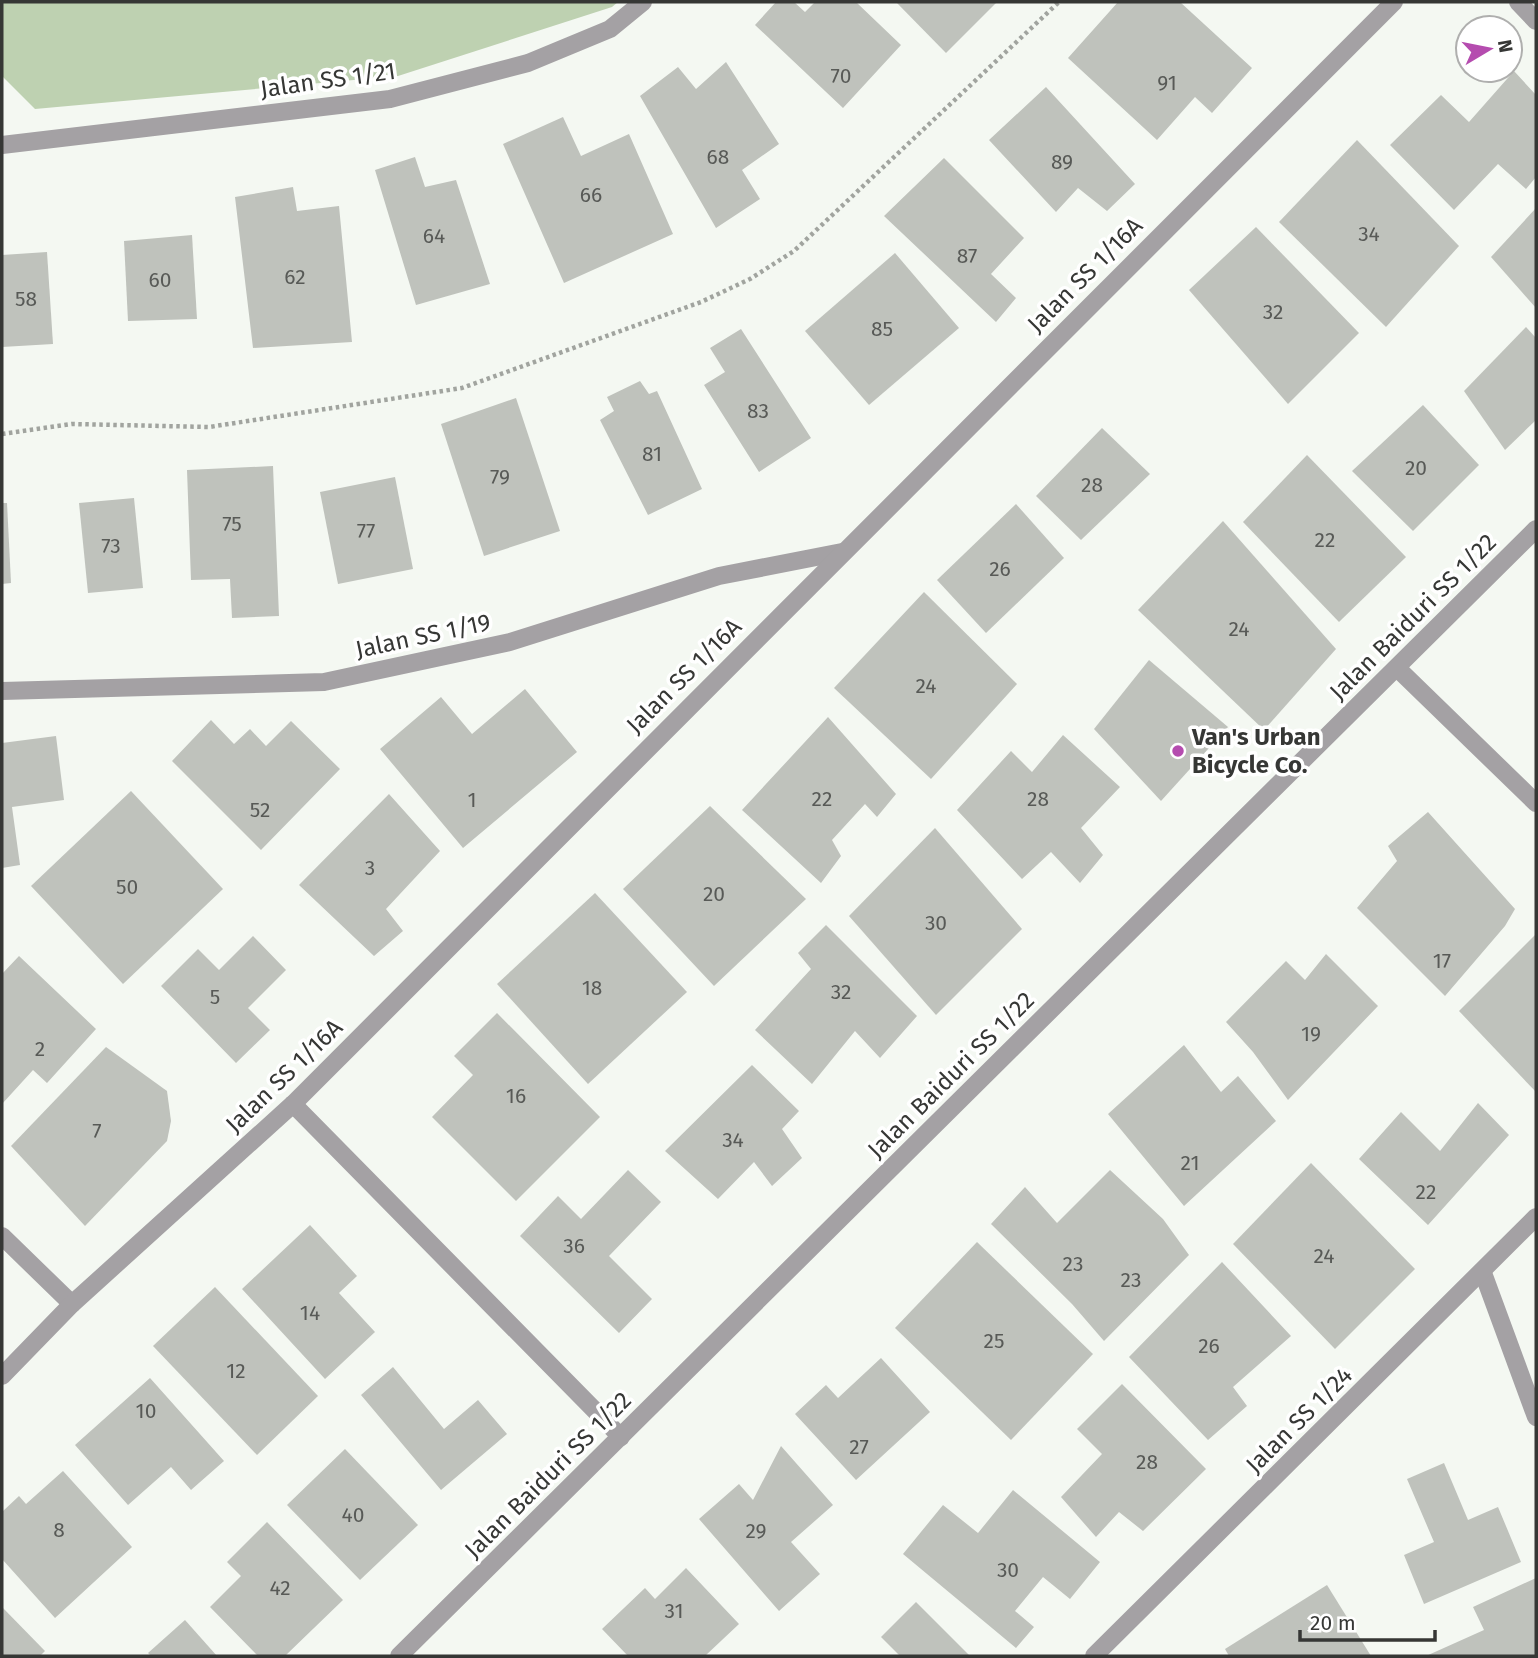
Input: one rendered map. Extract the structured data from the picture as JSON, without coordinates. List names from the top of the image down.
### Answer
{
  "streets": {
    "street": [
      "Jalan SS 1/21",
      "Jalan SS 1/16A",
      "Jalan Baiduri SS 1/22",
      "Jalan SS 1/19",
      "Jalan SS 1/24"
    ]
  },
  "crossings": [
    ["Jalan SS 1/16A", "Jalan SS 1/19"]
  ],
  "places": ["Van's Urban Bicycle Co."],
  "house_numbers": [
    "70",
    "91",
    "68",
    "89",
    "66",
    "34",
    "64",
    "87",
    "62",
    "60",
    "58",
    "32",
    "85",
    "83",
    "81",
    "20",
    "79",
    "28",
    "75",
    "77",
    "22",
    "73",
    "26",
    "24",
    "24",
    "22",
    "28",
    "1",
    "52",
    "3",
    "50",
    "20",
    "30",
    "17",
    "18",
    "32",
    "5",
    "19",
    "2",
    "16",
    "7",
    "34",
    "21",
    "22",
    "36",
    "24",
    "23",
    "23",
    "14",
    "25",
    "26",
    "12",
    "10",
    "27",
    "28",
    "40",
    "8",
    "29",
    "30",
    "42",
    "31"
  ],
  "scale_bar": "20 m",
  "north": "right"
}
